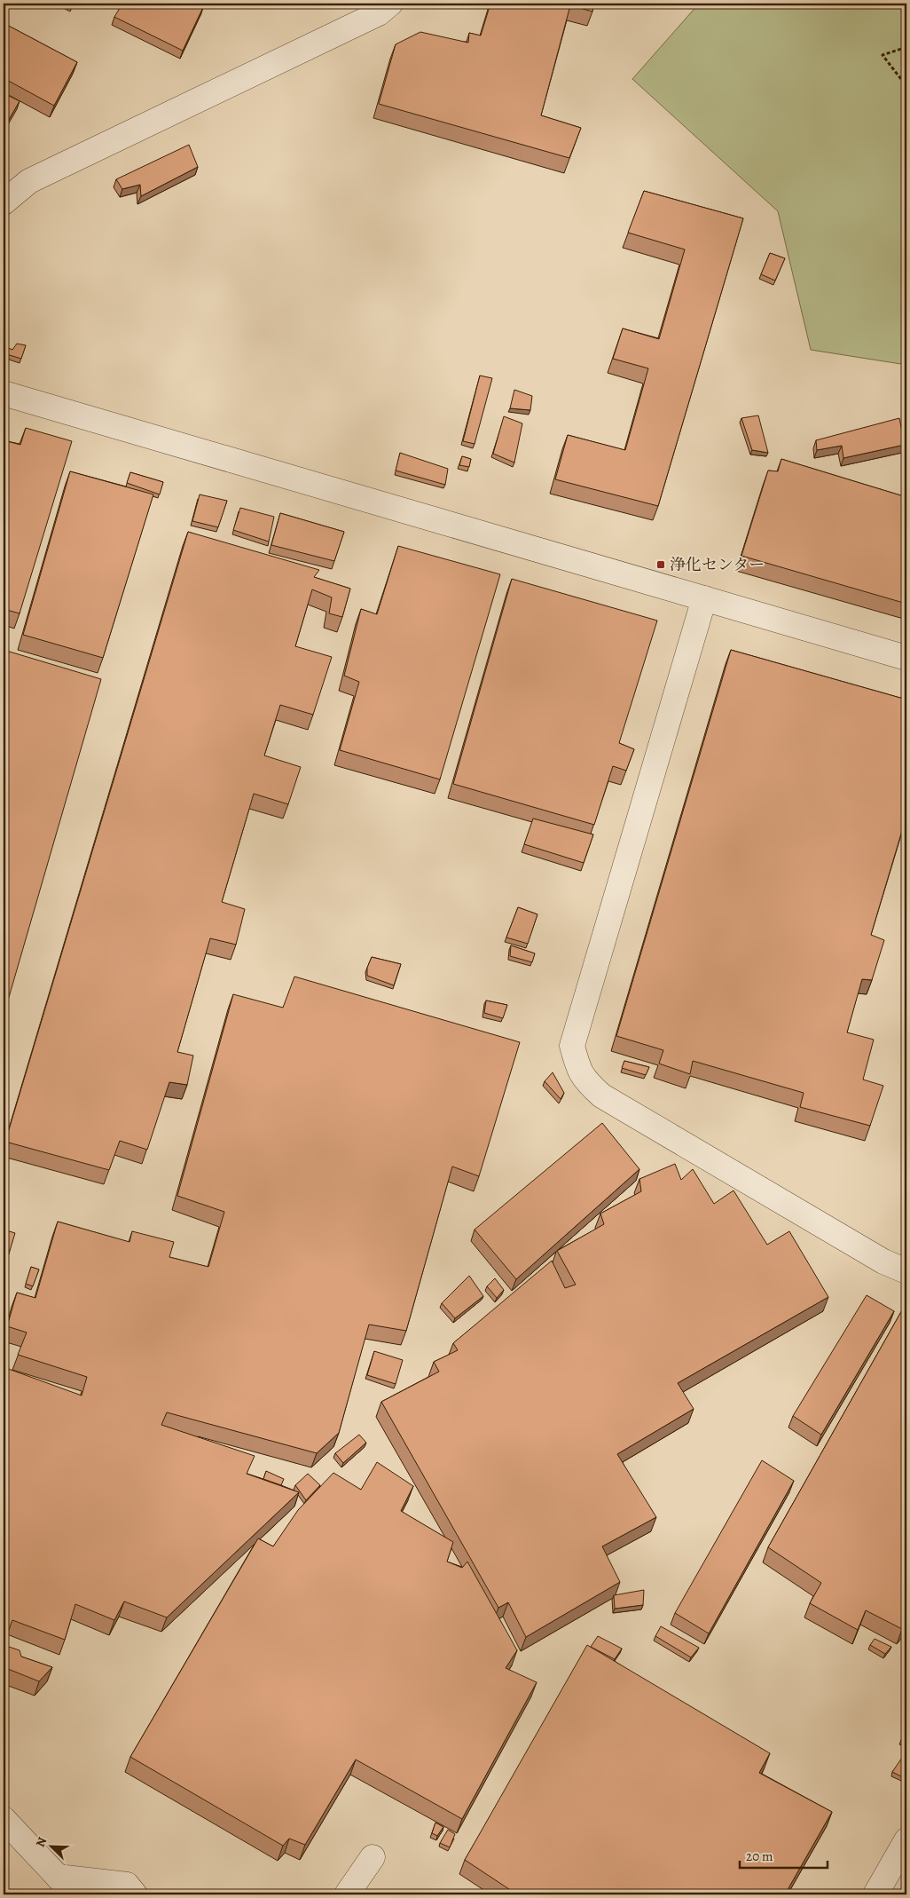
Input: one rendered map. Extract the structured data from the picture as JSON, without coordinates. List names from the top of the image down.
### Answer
{
  "places": {
    "transit": ["浄化センター"]
  },
  "scale_bar": "20 m",
  "north": "top left"
}
